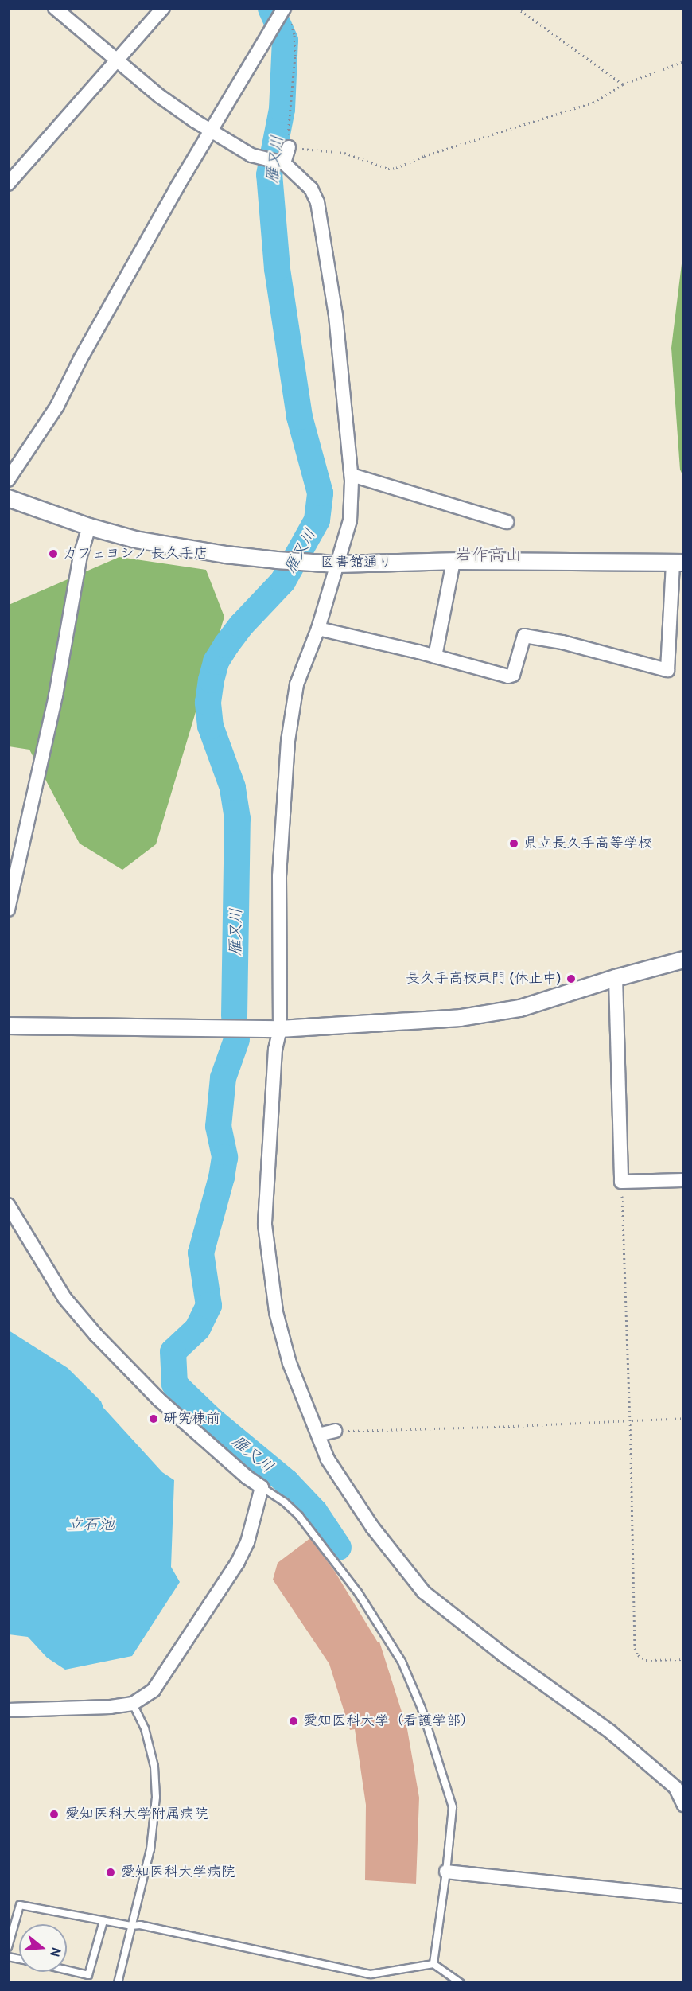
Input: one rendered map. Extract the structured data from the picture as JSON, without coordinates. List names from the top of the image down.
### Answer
{
  "streets": {
    "street": ["図書館通り"]
  },
  "districts": ["岩作高山"],
  "water": ["雁又川", "立石池"],
  "places": [
    "カフェヨシノ 長久手店",
    "県立長久手高等学校",
    "長久手高校東門 (休止中)",
    "研究棟前",
    "愛知医科大学（看護学部）",
    "愛知医科大学附属病院",
    "愛知医科大学病院"
  ],
  "north": "right"
}
